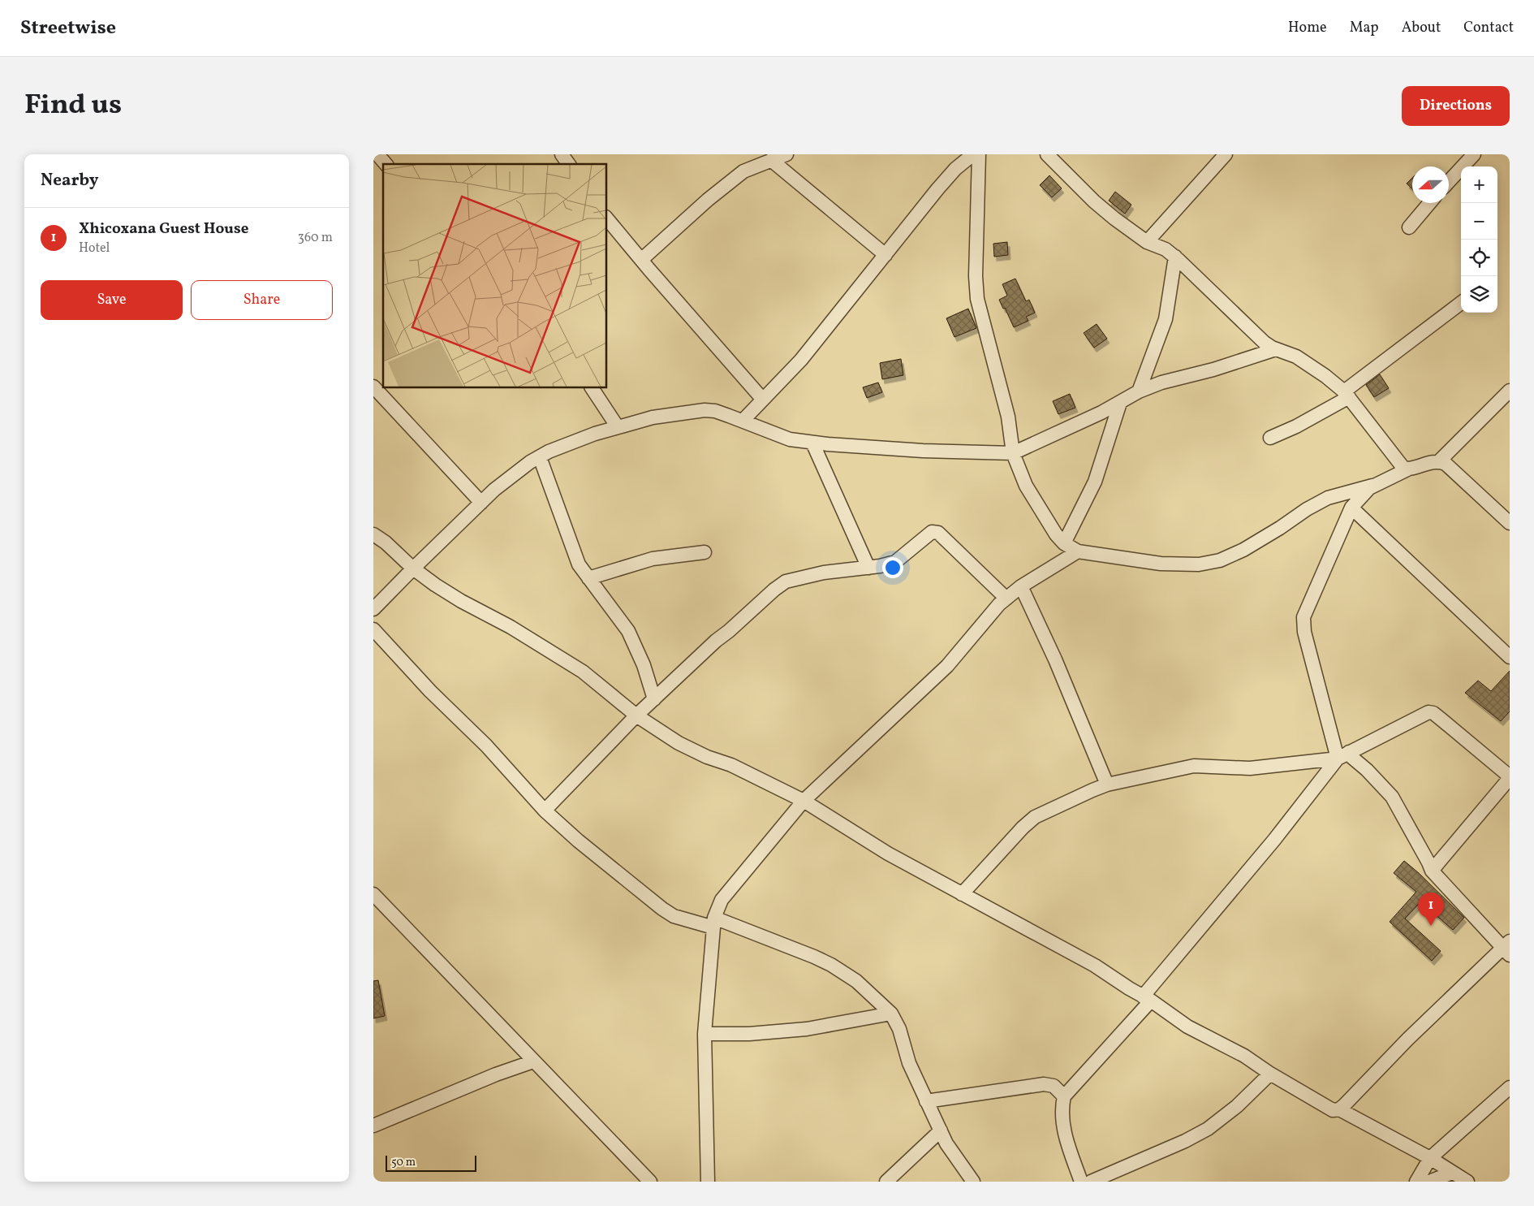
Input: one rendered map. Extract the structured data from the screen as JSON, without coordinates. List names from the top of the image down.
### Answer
{
  "scale_bar": "50 m",
  "north": "left",
  "page": {
    "header": "Streetwise",
    "nav": [
      "Home",
      "Map",
      "About",
      "Contact"
    ],
    "title": "Find us",
    "buttons": [
      "Directions",
      ["Save", "Share"]
    ],
    "heading": "Nearby",
    "map_buttons": ["+", "−"],
    "list": [
      {
        "mark": "1",
        "name": "Xhicoxana Guest House",
        "note": "Hotel",
        "value": "360 m"
      }
    ],
    "pins": "1",
    "scale": "50 m"
  }
}
